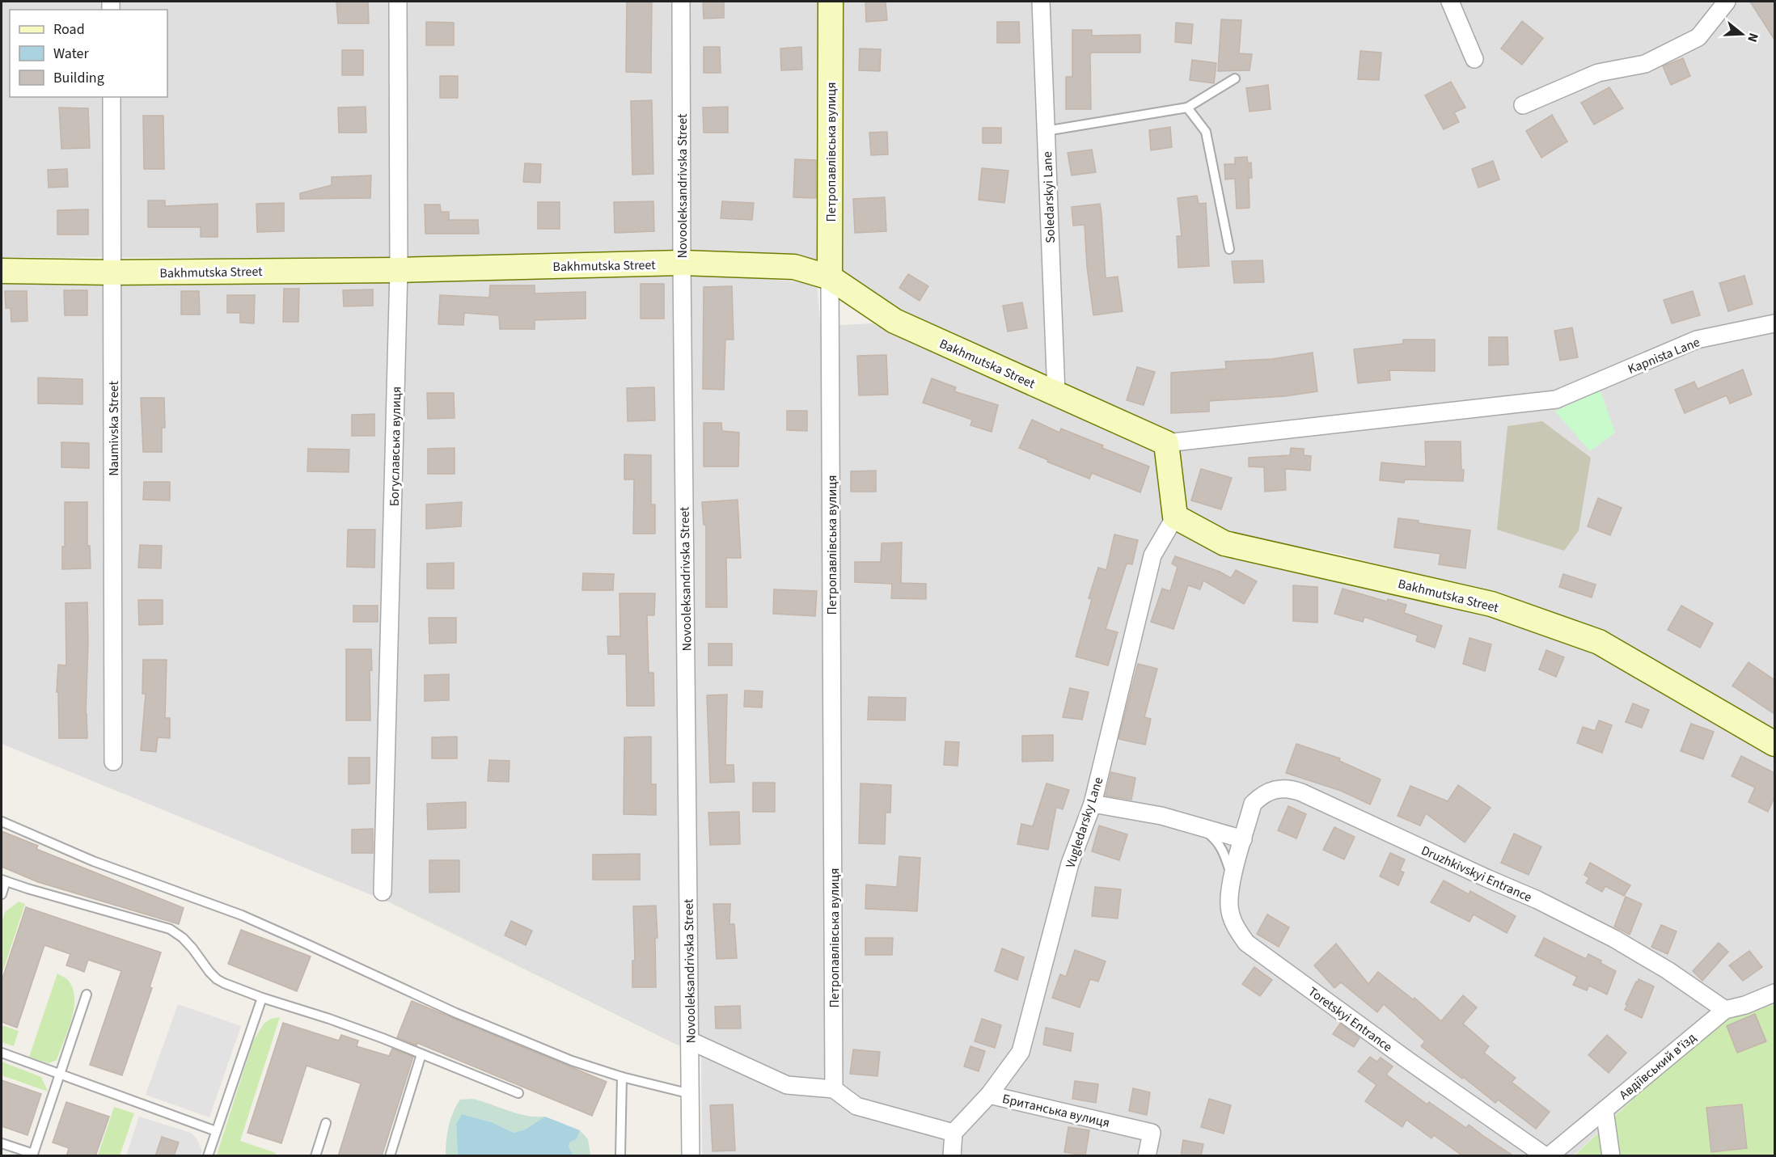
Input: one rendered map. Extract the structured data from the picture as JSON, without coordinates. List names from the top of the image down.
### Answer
{
  "streets": {
    "street": [
      "Петропавлівська вулиця",
      "Novooleksandrivska Street",
      "Soledarskyi Lane",
      "Bakhmutska Street",
      "Kapnista Lane",
      "Naumivska Street",
      "Богуславська вулиця",
      "Vugledarsky Lane",
      "Druzhkivskyi Entrance",
      "Toretskyi Entrance",
      "Авдіївський в'їзд",
      "Британська вулиця"
    ]
  },
  "crossings": [
    ["Петропавлівська вулиця", "Bakhmutska Street"],
    ["Novooleksandrivska Street", "Bakhmutska Street"],
    ["Soledarskyi Lane", "Bakhmutska Street"],
    ["Bakhmutska Street", "Kapnista Lane"],
    ["Bakhmutska Street", "Naumivska Street"],
    ["Bakhmutska Street", "Богуславська вулиця"],
    ["Bakhmutska Street", "Vugledarsky Lane"],
    ["Vugledarsky Lane", "Британська вулиця"],
    ["Druzhkivskyi Entrance", "Toretskyi Entrance"],
    ["Druzhkivskyi Entrance", "Авдіївський в'їзд"],
    ["Toretskyi Entrance", "Авдіївський в'їзд"]
  ],
  "legend": ["Road", "Water", "Building"],
  "north": "right"
}
